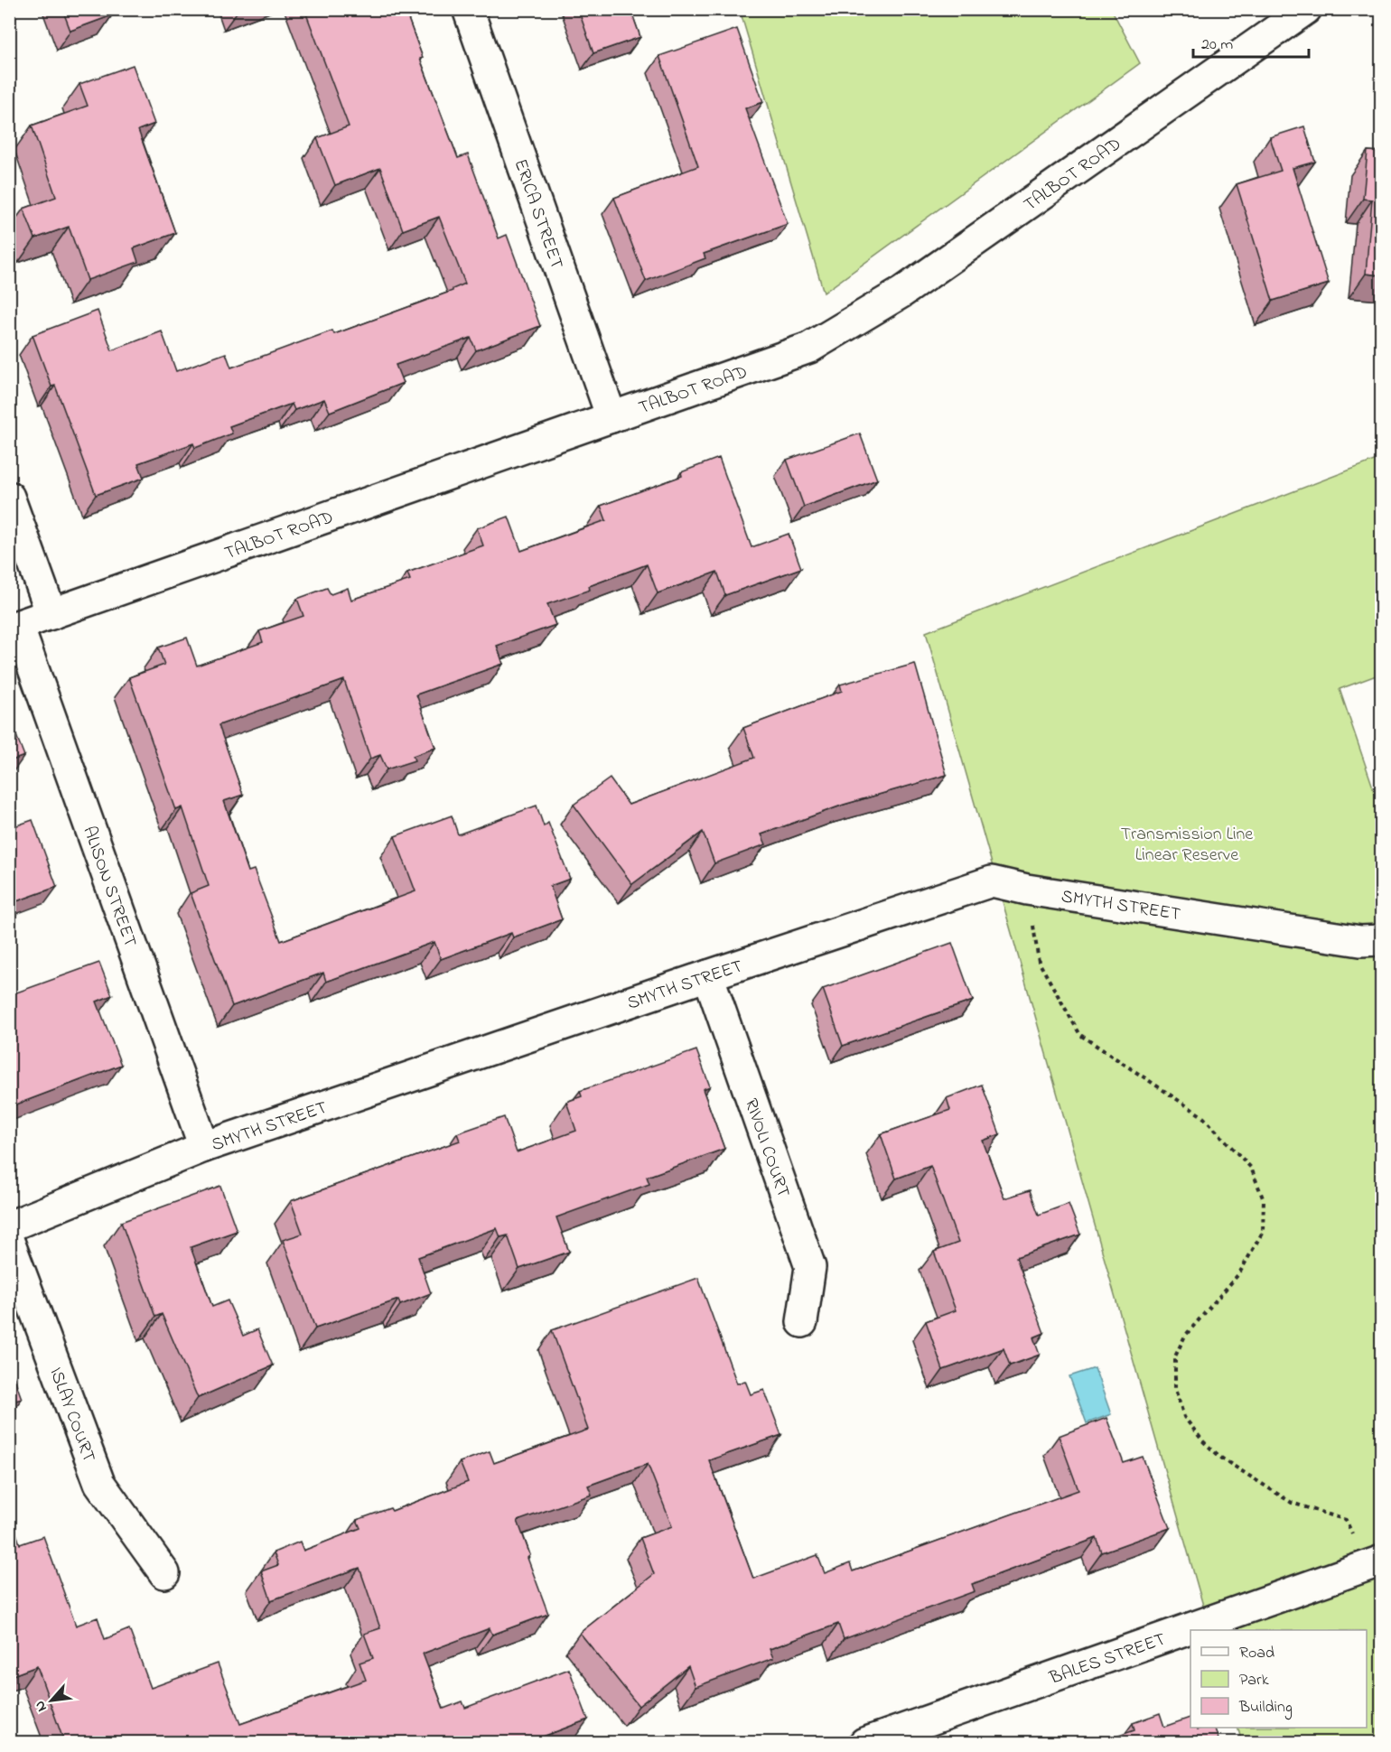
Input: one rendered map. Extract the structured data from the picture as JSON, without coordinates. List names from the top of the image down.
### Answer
{
  "streets": {
    "street": [
      "TALBOT ROAD",
      "ERICA STREET",
      "ALISON STREET",
      "SMYTH STREET",
      "RIVOLI COURT",
      "ISLAY COURT",
      "BALES STREET"
    ]
  },
  "crossings": [
    ["TALBOT ROAD", "ERICA STREET"],
    ["TALBOT ROAD", "ALISON STREET"],
    ["ALISON STREET", "SMYTH STREET"],
    ["SMYTH STREET", "RIVOLI COURT"]
  ],
  "parks": ["Transmission Line Linear Reserve"],
  "legend": ["Road", "Park", "Building"],
  "scale_bar": "20 m",
  "north": "bottom left"
}
